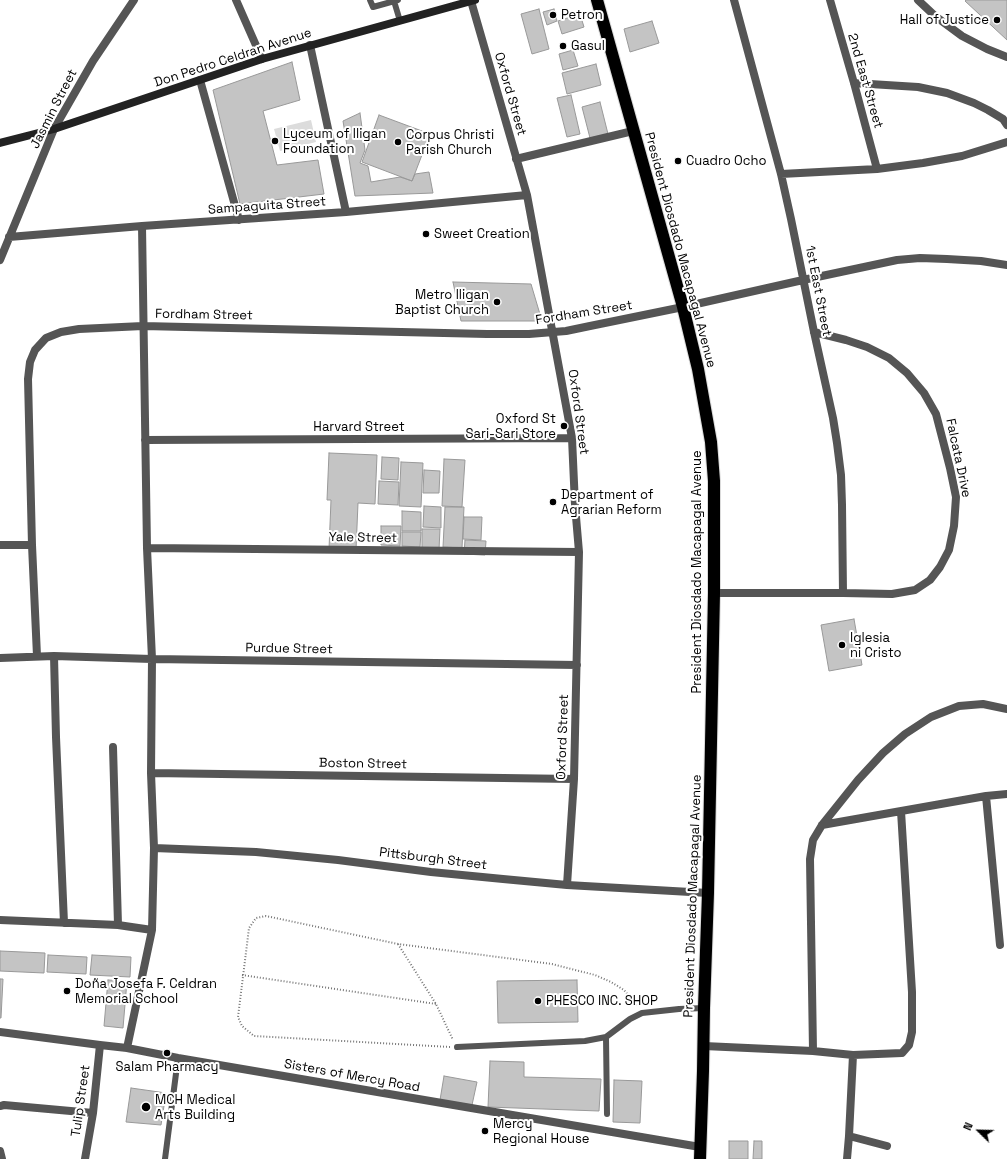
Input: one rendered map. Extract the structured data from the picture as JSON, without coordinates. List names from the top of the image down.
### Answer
{
  "streets": {
    "highway": ["President Diosdado Macapagal Avenue"],
    "main road": ["Don Pedro Celdran Avenue"],
    "street": [
      "2nd East Street",
      "Oxford Street",
      "Jasmin Street",
      "Sampaguita Street",
      "1st East Street",
      "Fordham Street",
      "Harvard Street",
      "Falcata Drive",
      "Yale Street",
      "Purdue Street",
      "Boston Street",
      "Pittsburgh Street",
      "Sisters of Mercy Road",
      "Tulip Street"
    ]
  },
  "crossings": [
    ["Don Pedro Celdran Avenue", "Oxford Street"],
    ["Don Pedro Celdran Avenue", "Jasmin Street"],
    ["Oxford Street", "Sampaguita Street"],
    ["Oxford Street", "Fordham Street"],
    ["Oxford Street", "Harvard Street"],
    ["Oxford Street", "Yale Street"],
    ["Oxford Street", "Purdue Street"],
    ["Oxford Street", "Boston Street"],
    ["Oxford Street", "Pittsburgh Street"],
    ["Jasmin Street", "Sampaguita Street"],
    ["President Diosdado Macapagal Avenue", "Fordham Street"],
    ["President Diosdado Macapagal Avenue", "Falcata Drive"],
    ["President Diosdado Macapagal Avenue", "Pittsburgh Street"],
    ["President Diosdado Macapagal Avenue", "Sisters of Mercy Road"],
    ["1st East Street", "Fordham Street"],
    ["1st East Street", "Falcata Drive"],
    ["Fordham Street", "Purdue Street"],
    ["Sisters of Mercy Road", "Tulip Street"]
  ],
  "places": [
    "Petron",
    "Hall of Justice",
    "Gasul",
    "Lyceum of Iligan Foundation",
    "Corpus Christi Parish Church",
    "Cuadro Ocho",
    "Sweet Creation",
    "Metro Iligan Baptist Church",
    "Oxford St Sari-Sari Store",
    "Department of Agrarian Reform",
    "Iglesia ni Cristo",
    "Doña Josefa F. Celdran Memorial School",
    "PHESCO INC. SHOP",
    "Salam Pharmacy",
    "MCH Medical Arts Building",
    "Mercy Regional House"
  ],
  "north": "top left"
}
